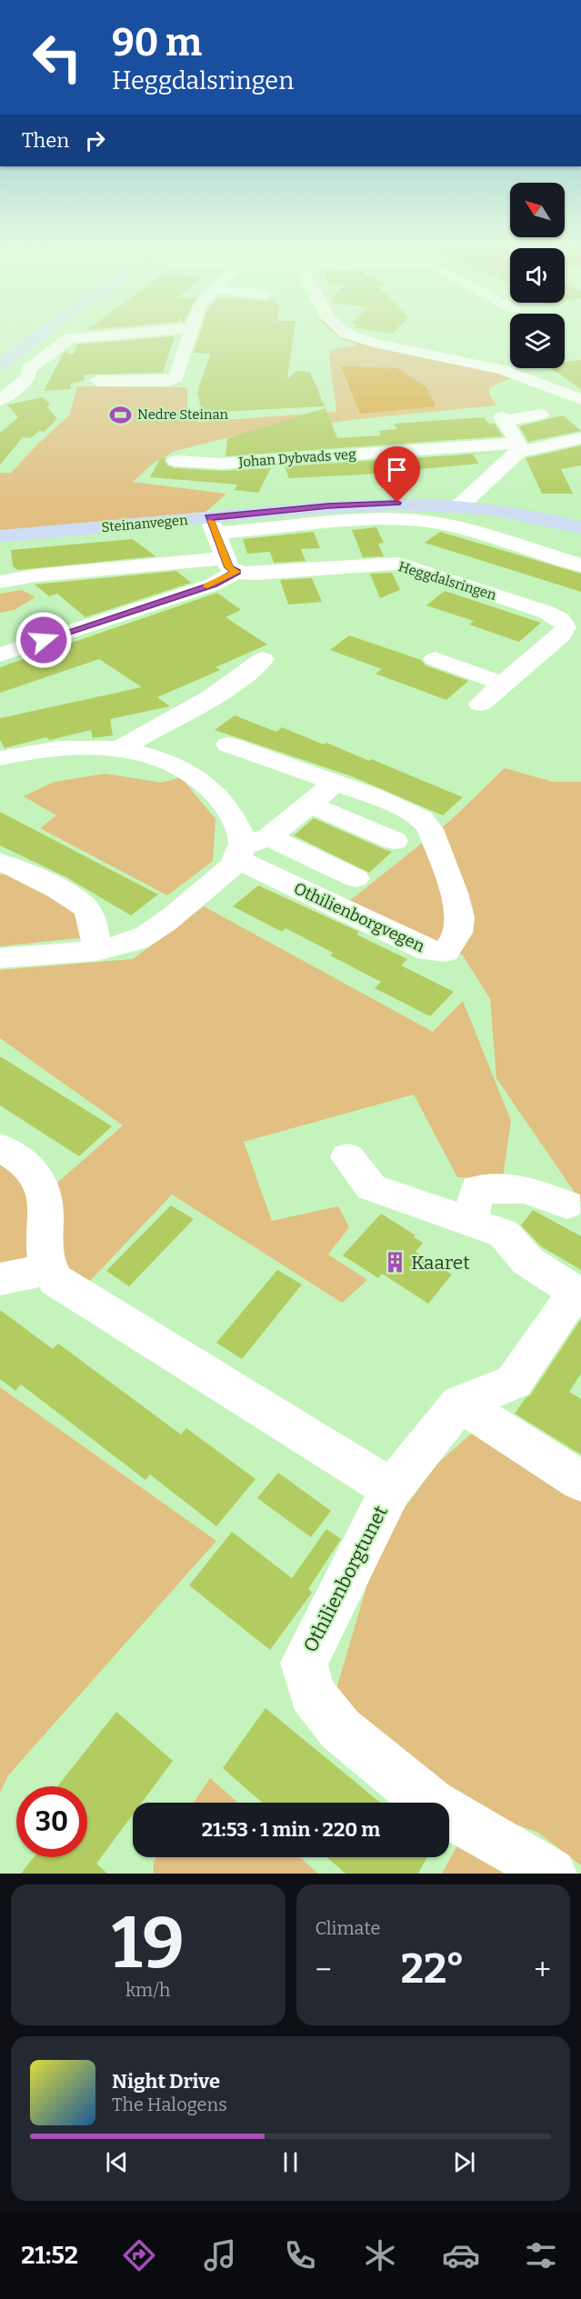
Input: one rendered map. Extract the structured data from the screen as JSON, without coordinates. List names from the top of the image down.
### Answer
{
  "streets": {
    "main road": ["Steinanvegen"],
    "street": [
      "Johan Dybvads veg",
      "Heggdalsringen",
      "Othilienborgvegen",
      "Othilienborgtunet"
    ]
  },
  "places": {
    "sports": ["Nedre Steinan"],
    "building": ["Kaaret"]
  },
  "north": "top left",
  "page": {
    "turn": ["90 m", "Heggdalsringen"],
    "then": "Then",
    "limit": "30",
    "trip": "21:53 · 1 min · 220 m",
    "tile": [
      ["19", "km/h"],
      "Climate"
    ],
    "heat": ["−", "22°", "+"],
    "song": ["Night Drive", "The Halogens"],
    "tabs": "21:52"
  }
}
